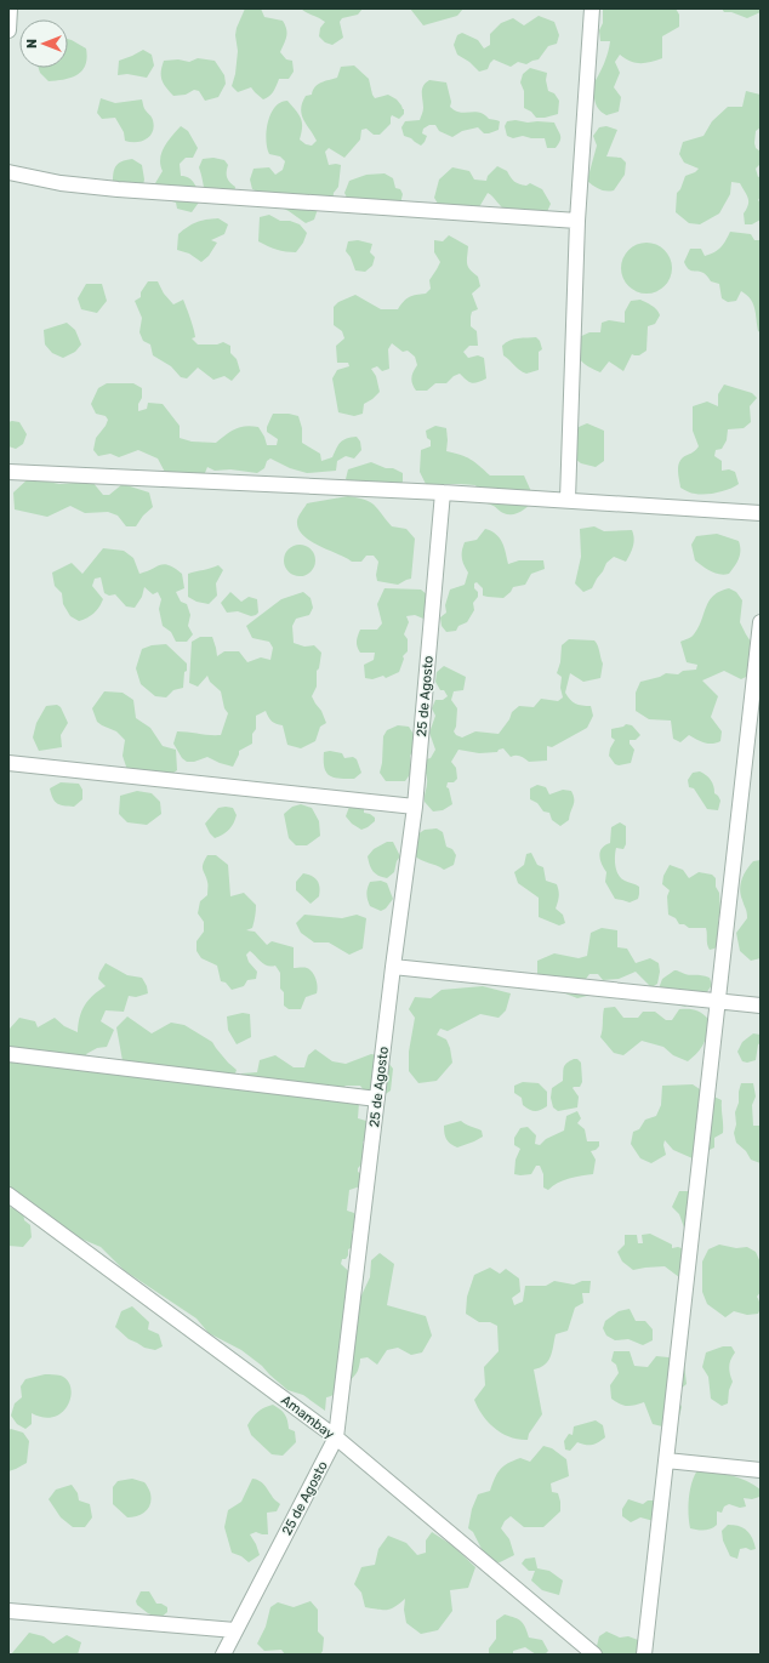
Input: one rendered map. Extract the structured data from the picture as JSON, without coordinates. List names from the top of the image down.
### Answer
{
  "streets": {
    "street": ["25 de Agosto", "Amambay"]
  },
  "crossings": [
    ["25 de Agosto", "Amambay"]
  ],
  "north": "left"
}
